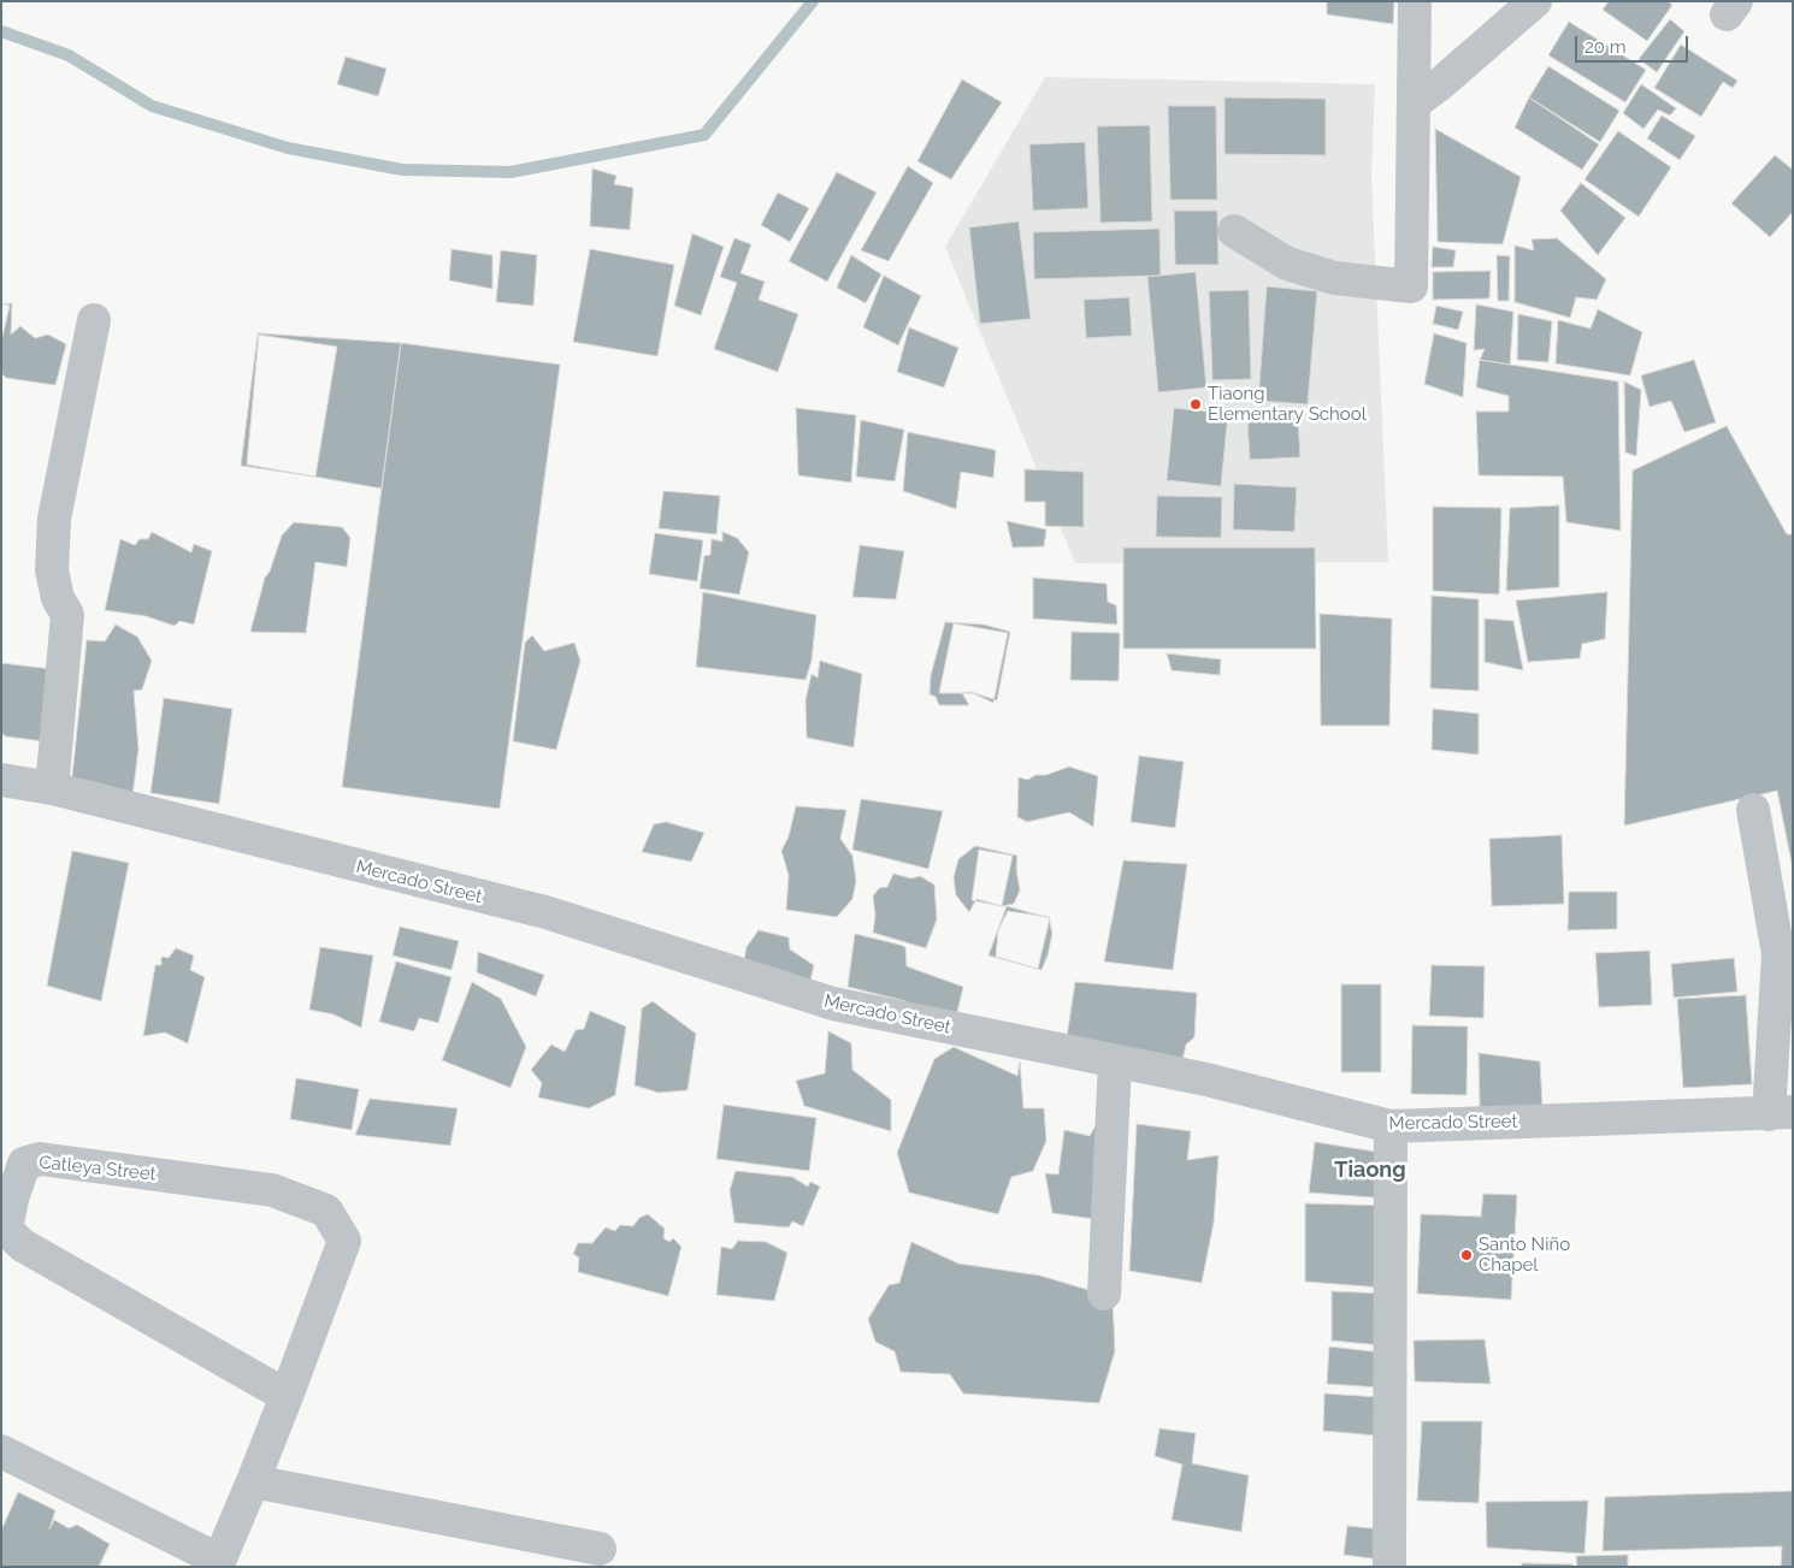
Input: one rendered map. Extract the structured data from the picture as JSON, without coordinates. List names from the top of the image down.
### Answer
{
  "streets": {
    "street": ["Mercado Street", "Catleya Street"]
  },
  "districts": ["Tiaong"],
  "places": ["Tiaong Elementary School", "Santo Niño Chapel"],
  "scale_bar": "20 m"
}
